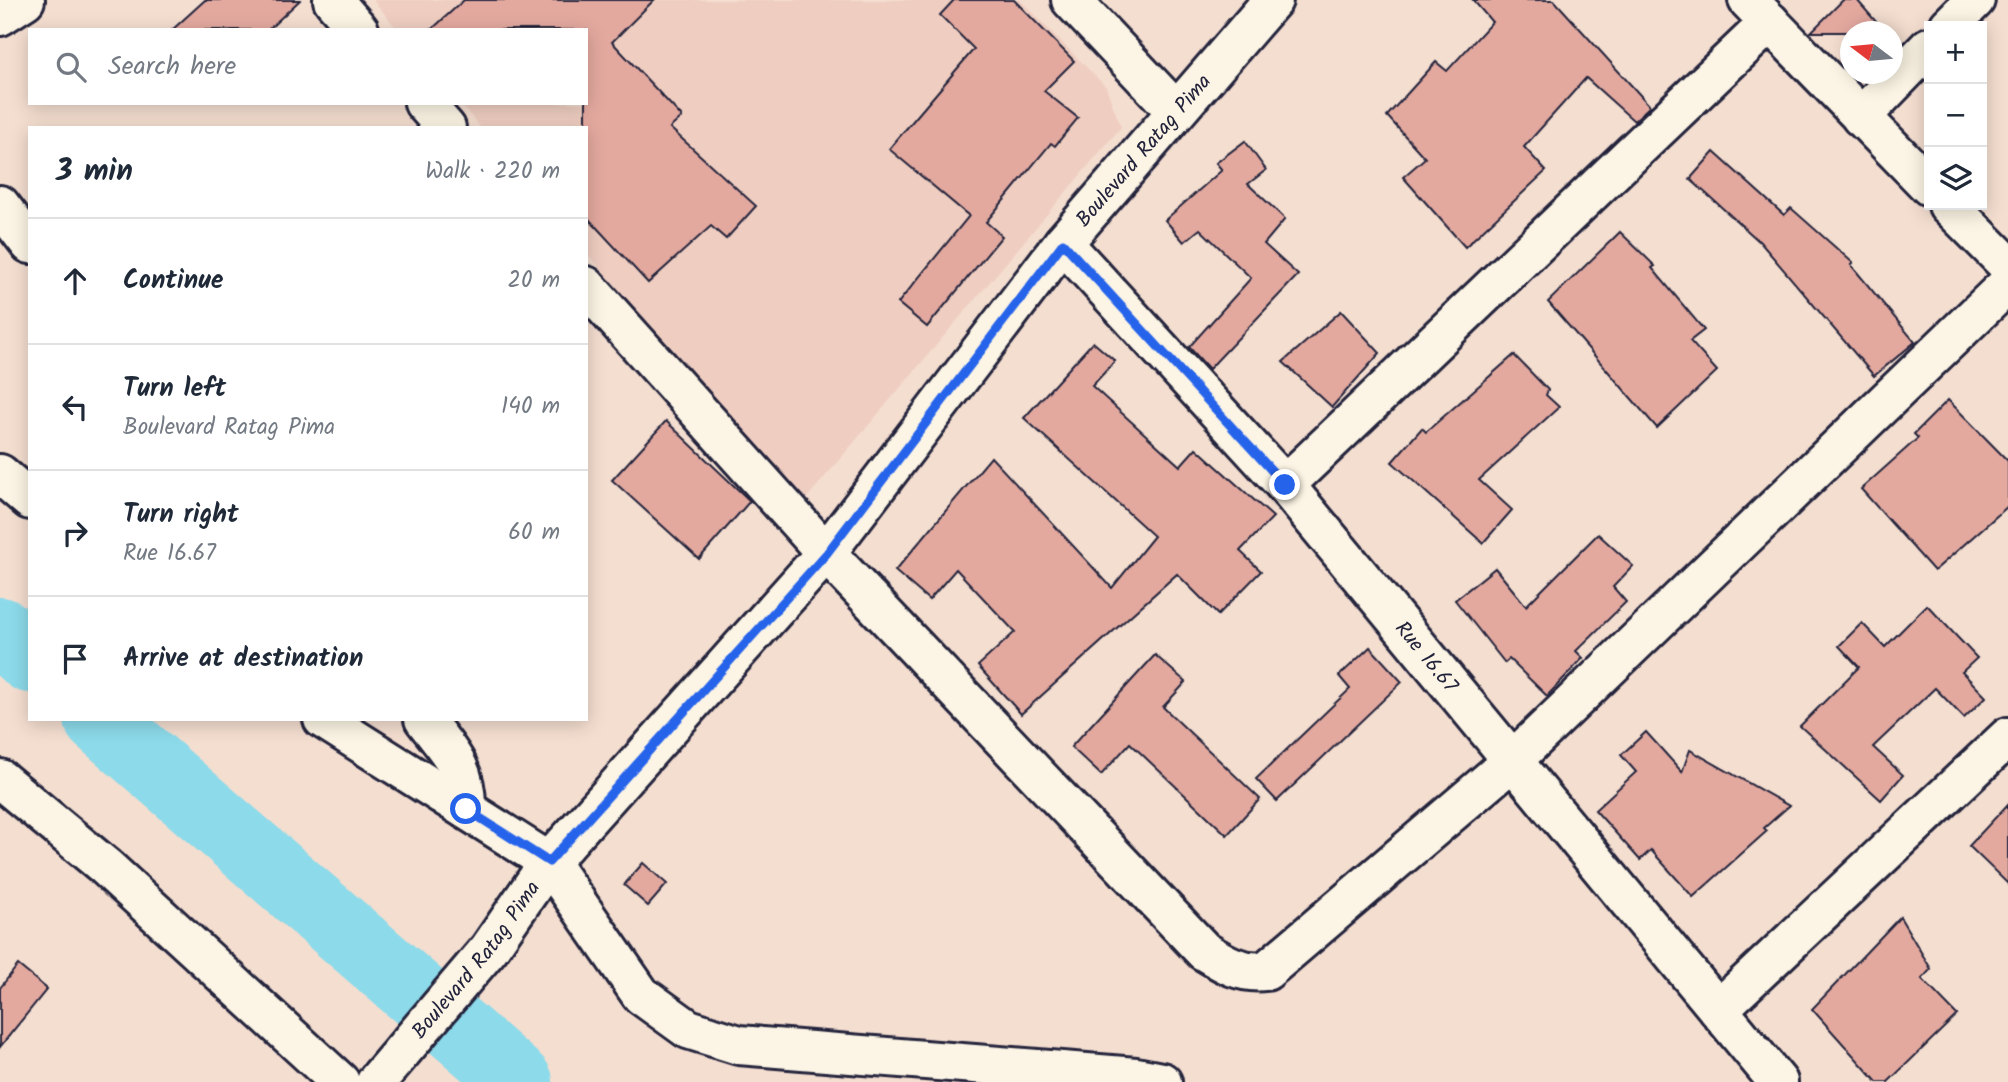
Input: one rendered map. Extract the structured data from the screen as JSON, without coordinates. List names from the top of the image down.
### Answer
{
  "streets": {
    "street": ["Boulevard Ratag Pima", "Rue 16.67"]
  },
  "crossings": [
    ["Boulevard Ratag Pima", "Rue 16.67"]
  ],
  "north": "left",
  "page": {
    "map_buttons": ["+", "−"],
    "search": "Search here",
    "heading": ["3 min", "Walk · 220 m"],
    "list": [
      ["Continue", "20 m"],
      ["Turn left", "Boulevard Ratag Pima", "140 m"],
      ["Turn right", "Rue 16.67", "60 m"],
      "Arrive at destination"
    ]
  }
}
